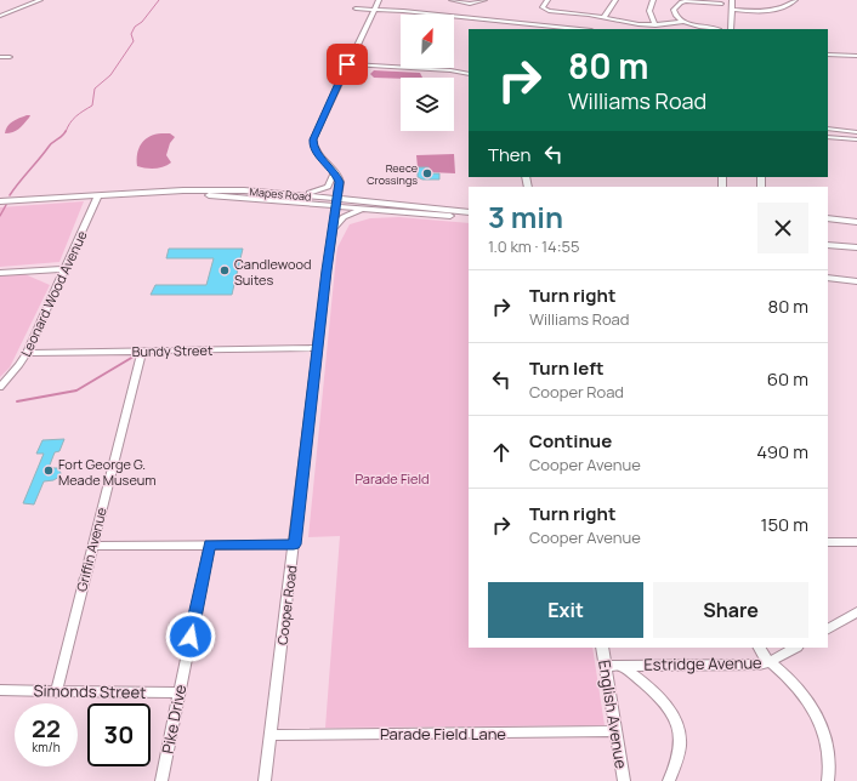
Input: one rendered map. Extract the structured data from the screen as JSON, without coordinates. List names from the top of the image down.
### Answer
{
  "streets": {
    "street": [
      "Mapes Road",
      "Leonard Wood Avenue",
      "Bundy Street",
      "Griffin Avenue",
      "Cooper Road",
      "Estridge Avenue",
      "Simonds Street",
      "English Avenue",
      "Pike Drive",
      "Parade Field Lane"
    ]
  },
  "crossings": [
    ["Mapes Road", "Leonard Wood Avenue"],
    ["Mapes Road", "Cooper Road"],
    ["Leonard Wood Avenue", "Bundy Street"],
    ["Bundy Street", "Griffin Avenue"],
    ["Bundy Street", "Cooper Road"],
    ["Griffin Avenue", "Simonds Street"],
    ["Cooper Road", "Parade Field Lane"],
    ["Estridge Avenue", "English Avenue"],
    ["Simonds Street", "Pike Drive"],
    ["English Avenue", "Parade Field Lane"]
  ],
  "parks": ["Parade Field"],
  "places": ["Reece Crossings", "Candlewood Suites", "Fort George G. Meade Museum"],
  "north": "top right",
  "page": {
    "turn": ["80 m", "Williams Road"],
    "then": "Then",
    "heading": ["3 min", "1.0 km · 14:55"],
    "list": [
      {
        "name": "Turn right",
        "note": "Williams Road",
        "value": "80 m"
      },
      {
        "name": "Turn left",
        "note": "Cooper Road",
        "value": "60 m"
      },
      {
        "name": "Continue",
        "note": "Cooper Avenue",
        "value": "490 m"
      },
      {
        "name": "Turn right",
        "note": "Cooper Avenue",
        "value": "150 m"
      }
    ],
    "buttons": ["Exit", "Share"],
    "speed": "22 km/h",
    "limit": "30"
  }
}
